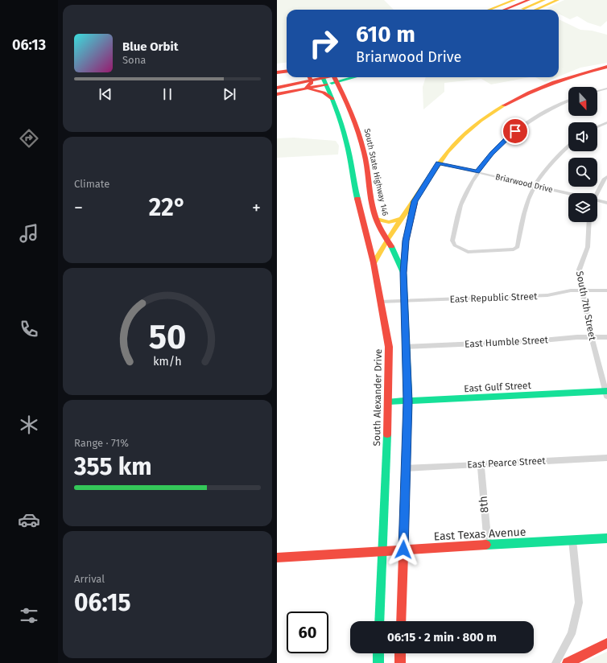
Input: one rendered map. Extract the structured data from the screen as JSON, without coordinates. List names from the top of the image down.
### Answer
{
  "streets": {
    "main road": [
      "South State Highway 146",
      "East Gulf Street",
      "South Alexander Drive",
      "East Texas Avenue"
    ],
    "street": [
      "Briarwood Drive",
      "East Republic Street",
      "South 7th Street",
      "East Humble Street",
      "East Pearce Street",
      "8th"
    ]
  },
  "crossings": [
    ["East Republic Street", "South 7th Street"],
    ["East Republic Street", "South Alexander Drive"],
    ["South 7th Street", "East Humble Street"],
    ["South 7th Street", "East Gulf Street"],
    ["East Gulf Street", "South Alexander Drive"],
    ["South Alexander Drive", "East Texas Avenue"],
    ["East Pearce Street", "8th"],
    ["8th", "East Texas Avenue"]
  ],
  "north": "bottom",
  "page": {
    "tabs": "06:13",
    "turn": ["610 m", "Briarwood Drive"],
    "song": ["Blue Orbit", "Sona"],
    "tile": [
      "Climate",
      ["Range · 71%", "355 km"],
      ["Arrival", "06:15"]
    ],
    "heat": ["−", "22°", "+"],
    "limit": "60",
    "trip": "06:15 · 2 min · 800 m",
    "gauge": ["50", "km/h"]
  }
}
